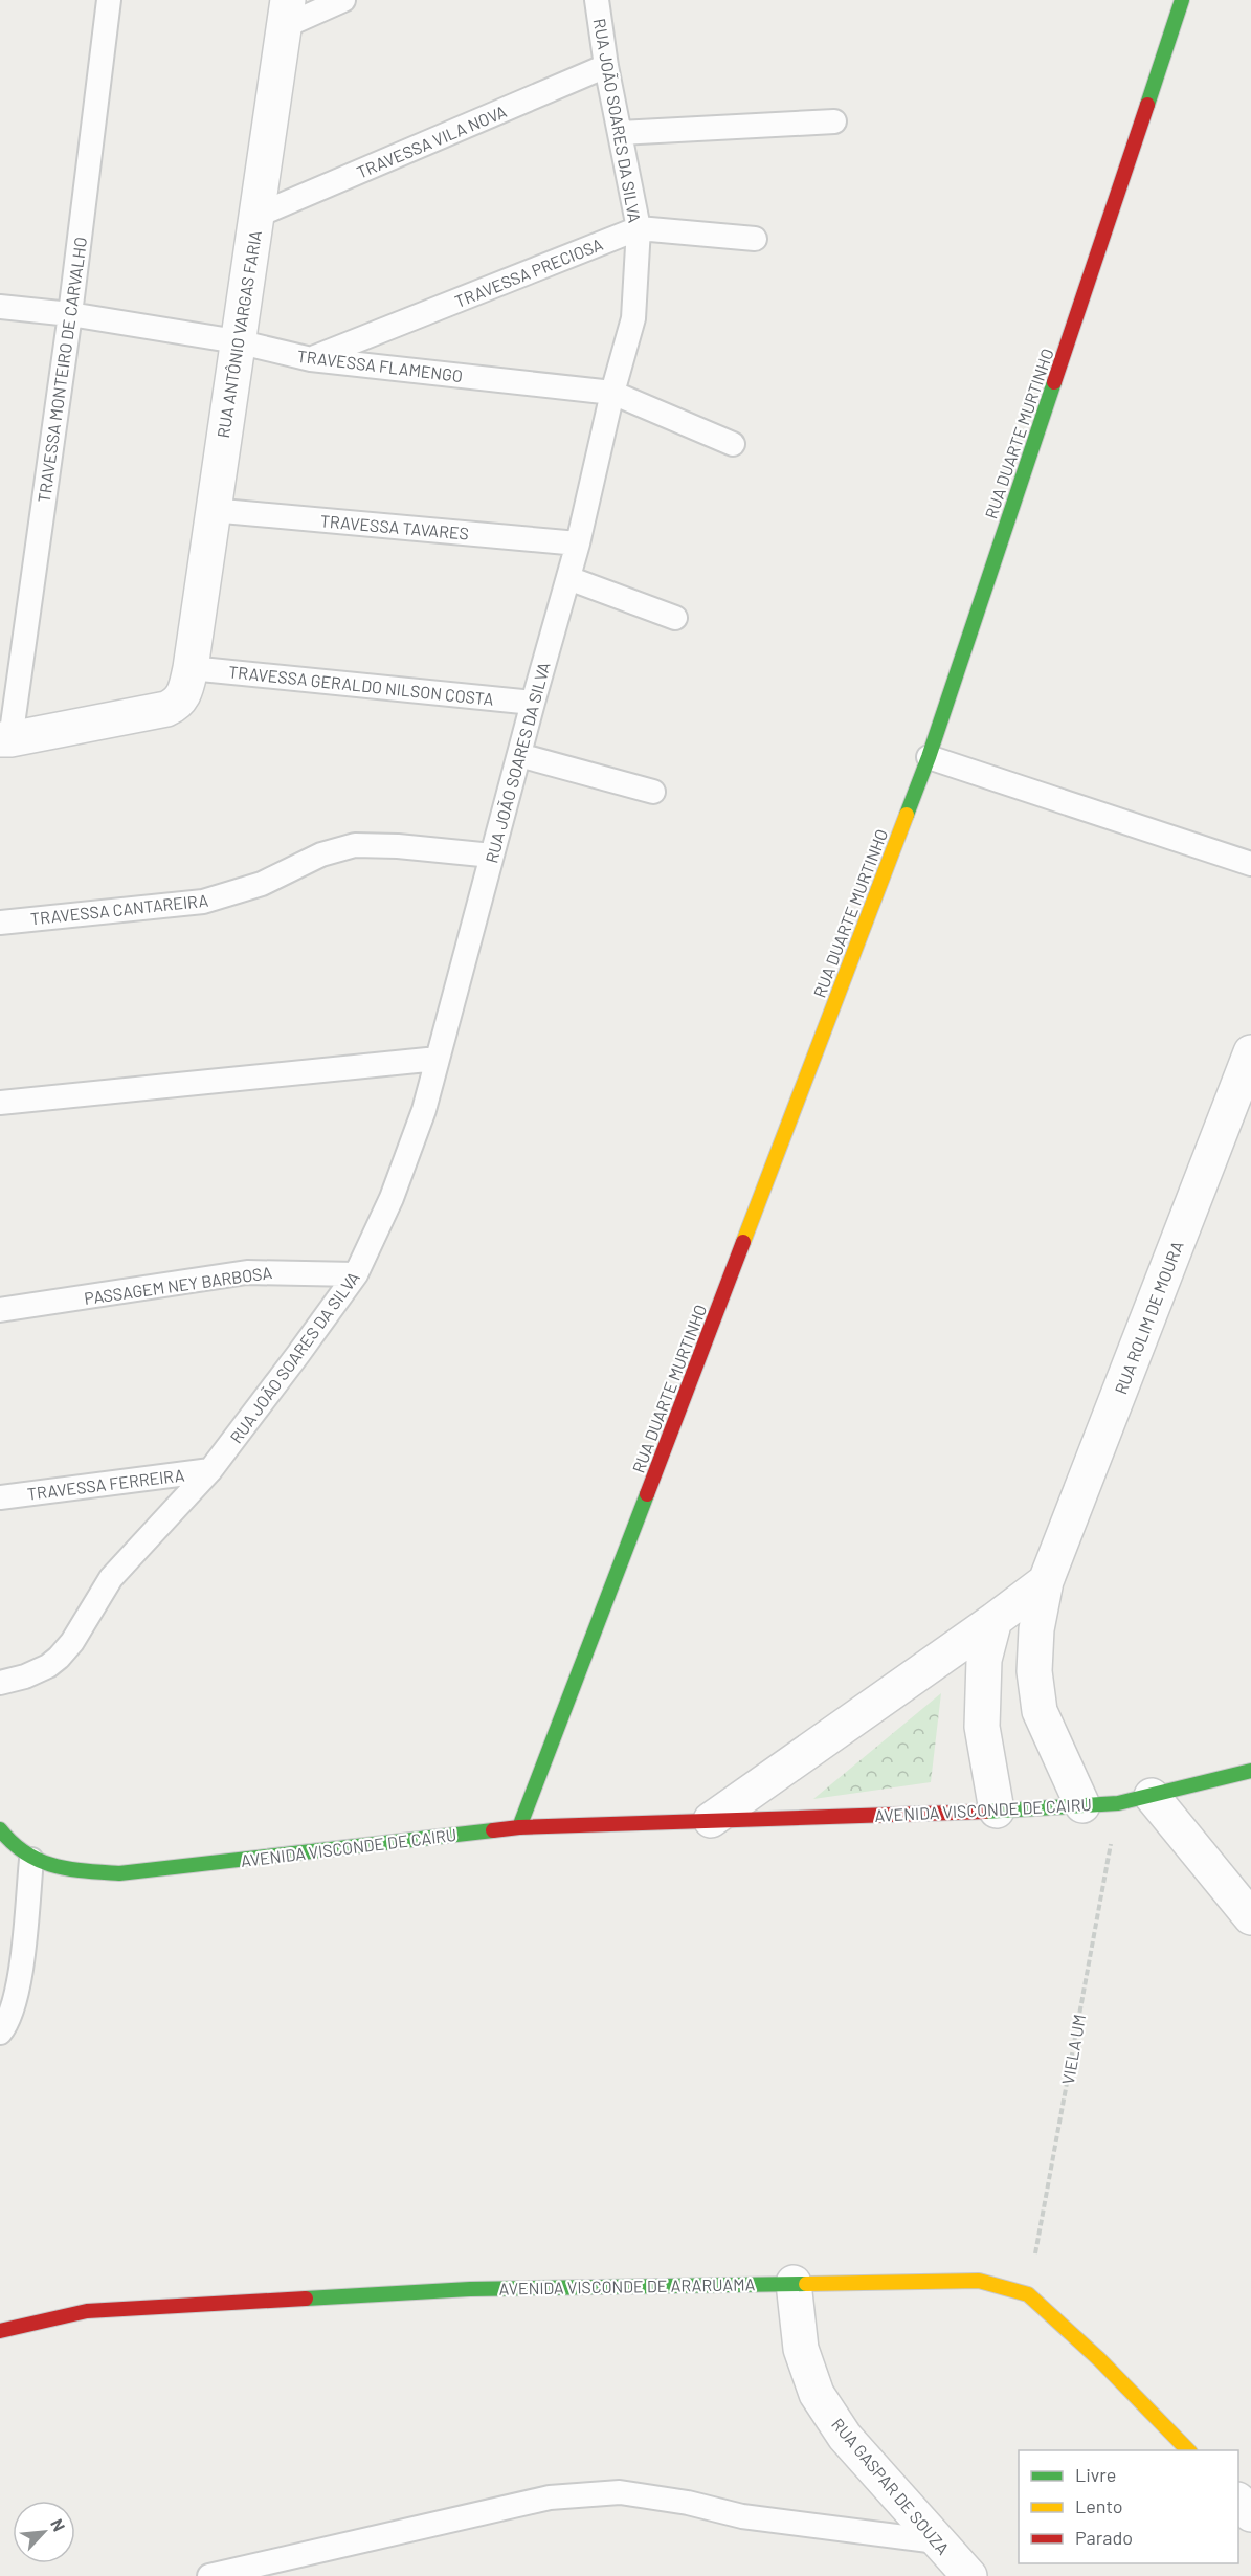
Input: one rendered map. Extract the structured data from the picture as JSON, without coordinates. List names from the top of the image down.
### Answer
{
  "streets": {
    "street": [
      "RUA ANTÔNIO VARGAS FARIA",
      "RUA DUARTE MURTINHO",
      "RUA ROLIM DE MOURA",
      "AVENIDA VISCONDE DE CAIRU",
      "AVENIDA VISCONDE DE ARARUAMA",
      "RUA GASPAR DE SOUZA"
    ],
    "lane": [
      "RUA JOÃO SOARES DA SILVA",
      "TRAVESSA VILA NOVA",
      "TRAVESSA PRECIOSA",
      "TRAVESSA FLAMENGO",
      "TRAVESSA MONTEIRO DE CARVALHO",
      "TRAVESSA TAVARES",
      "TRAVESSA GERALDO NILSON COSTA",
      "TRAVESSA CANTAREIRA",
      "PASSAGEM NEY BARBOSA",
      "TRAVESSA FERREIRA"
    ],
    "path": ["VIELA UM"]
  },
  "crossings": [
    ["RUA JOÃO SOARES DA SILVA", "TRAVESSA VILA NOVA"],
    ["RUA JOÃO SOARES DA SILVA", "TRAVESSA PRECIOSA"],
    ["RUA JOÃO SOARES DA SILVA", "TRAVESSA FLAMENGO"],
    ["RUA JOÃO SOARES DA SILVA", "TRAVESSA TAVARES"],
    ["RUA JOÃO SOARES DA SILVA", "TRAVESSA GERALDO NILSON COSTA"],
    ["RUA JOÃO SOARES DA SILVA", "TRAVESSA CANTAREIRA"],
    ["RUA JOÃO SOARES DA SILVA", "PASSAGEM NEY BARBOSA"],
    ["RUA JOÃO SOARES DA SILVA", "TRAVESSA FERREIRA"],
    ["TRAVESSA VILA NOVA", "RUA ANTÔNIO VARGAS FARIA"],
    ["TRAVESSA PRECIOSA", "TRAVESSA FLAMENGO"],
    ["RUA ANTÔNIO VARGAS FARIA", "TRAVESSA FLAMENGO"],
    ["RUA ANTÔNIO VARGAS FARIA", "TRAVESSA MONTEIRO DE CARVALHO"],
    ["RUA ANTÔNIO VARGAS FARIA", "TRAVESSA TAVARES"],
    ["RUA ANTÔNIO VARGAS FARIA", "TRAVESSA GERALDO NILSON COSTA"],
    ["TRAVESSA FLAMENGO", "TRAVESSA MONTEIRO DE CARVALHO"],
    ["RUA DUARTE MURTINHO", "AVENIDA VISCONDE DE CAIRU"],
    ["RUA ROLIM DE MOURA", "AVENIDA VISCONDE DE CAIRU"],
    ["AVENIDA VISCONDE DE CAIRU", "VIELA UM"],
    ["VIELA UM", "AVENIDA VISCONDE DE ARARUAMA"],
    ["AVENIDA VISCONDE DE ARARUAMA", "RUA GASPAR DE SOUZA"]
  ],
  "legend": ["Livre", "Lento", "Parado"],
  "north": "top right"
}
